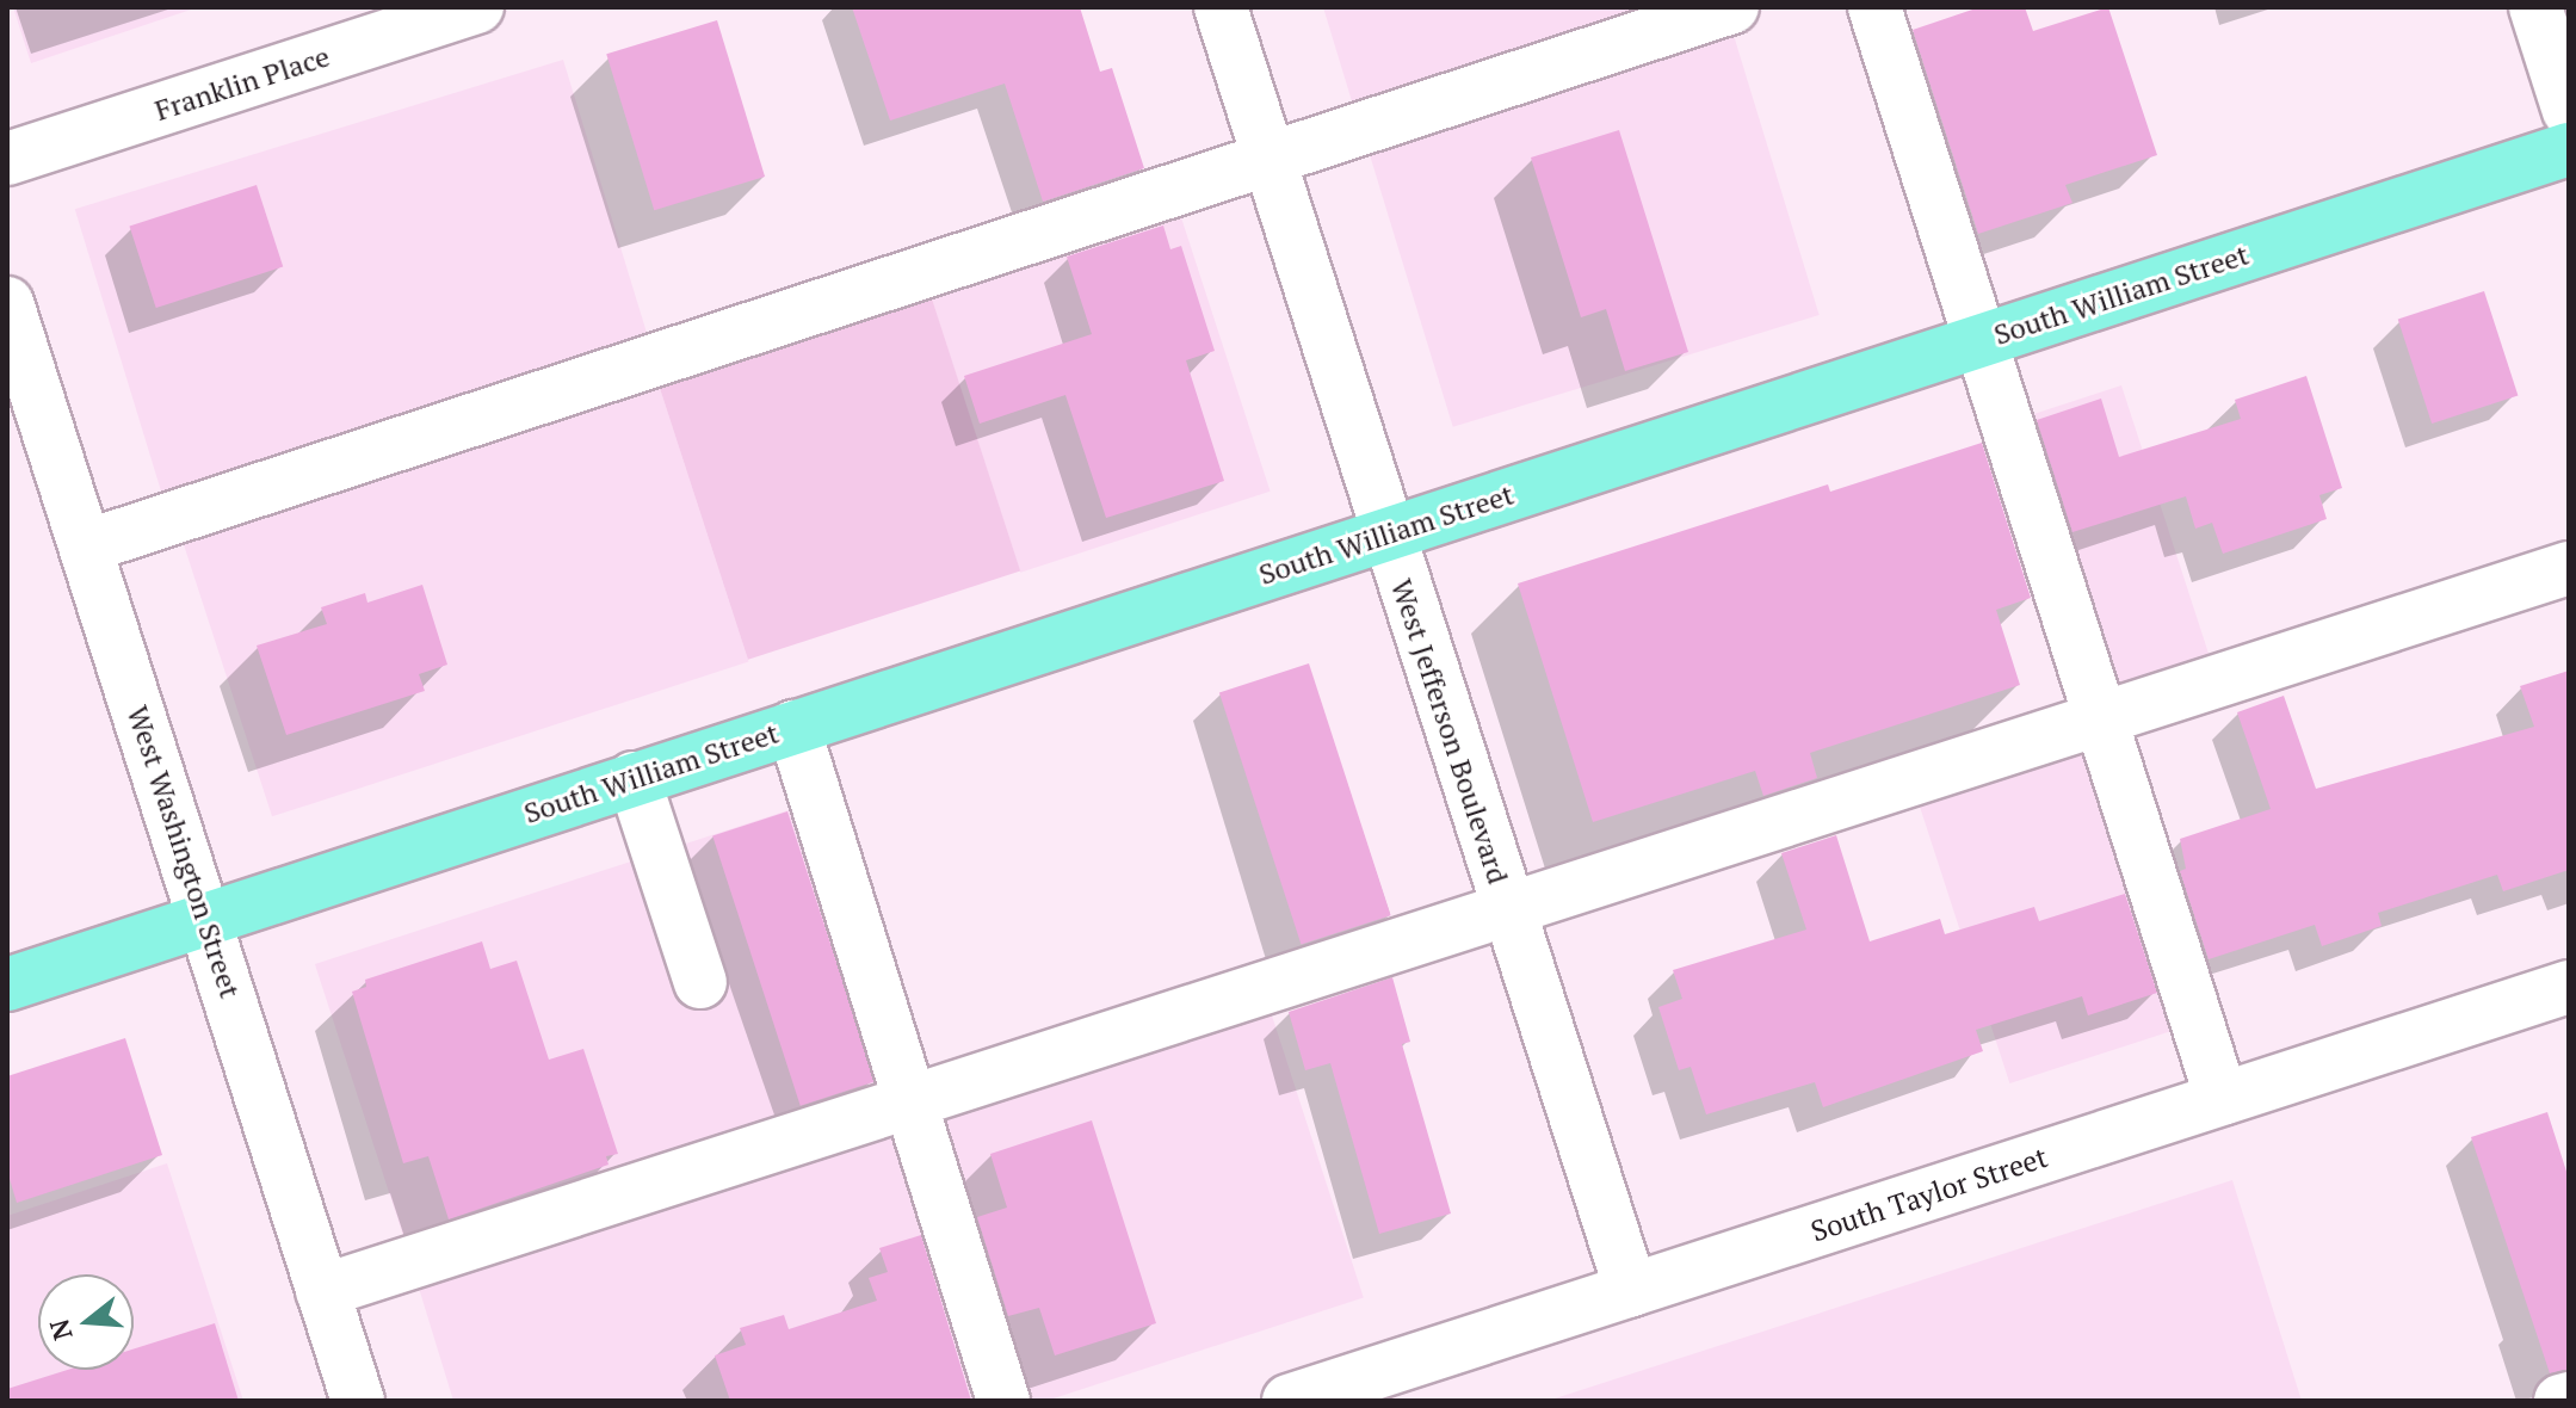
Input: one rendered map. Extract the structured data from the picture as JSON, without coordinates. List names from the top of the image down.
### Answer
{
  "streets": {
    "main road": ["South William Street"],
    "street": [
      "Franklin Place",
      "West Jefferson Boulevard",
      "West Washington Street",
      "South Taylor Street"
    ]
  },
  "crossings": [
    ["South William Street", "West Jefferson Boulevard"],
    ["South William Street", "West Washington Street"],
    ["West Jefferson Boulevard", "South Taylor Street"]
  ],
  "north": "left"
}
